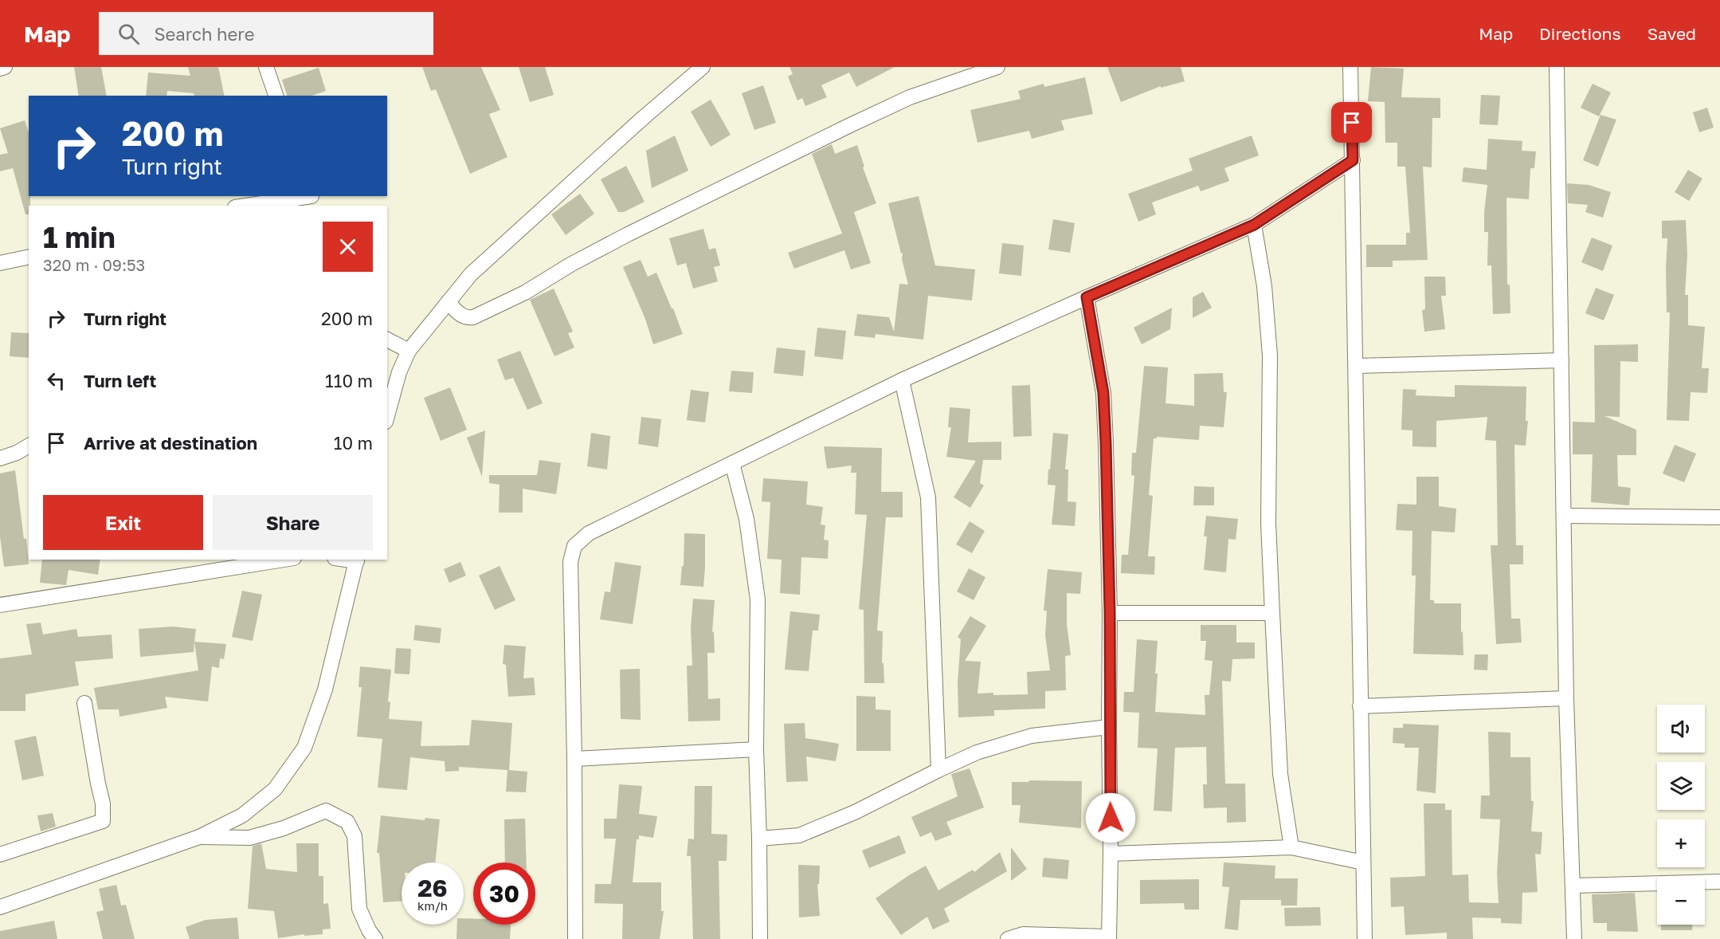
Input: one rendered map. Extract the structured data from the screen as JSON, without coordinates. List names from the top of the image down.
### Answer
{
  "page": {
    "header": "Map",
    "search": "Search here",
    "nav": ["Map", "Directions", "Saved"],
    "turn": ["200 m", "Turn right"],
    "heading": ["1 min", "320 m · 09:53"],
    "list": [
      {
        "name": "Turn right",
        "value": "200 m"
      },
      {
        "name": "Turn left",
        "value": "110 m"
      },
      {
        "name": "Arrive at destination",
        "value": "10 m"
      }
    ],
    "buttons": ["Exit", "Share"],
    "map_buttons": ["+", "−"],
    "speed": "26 km/h",
    "limit": "30"
  }
}
